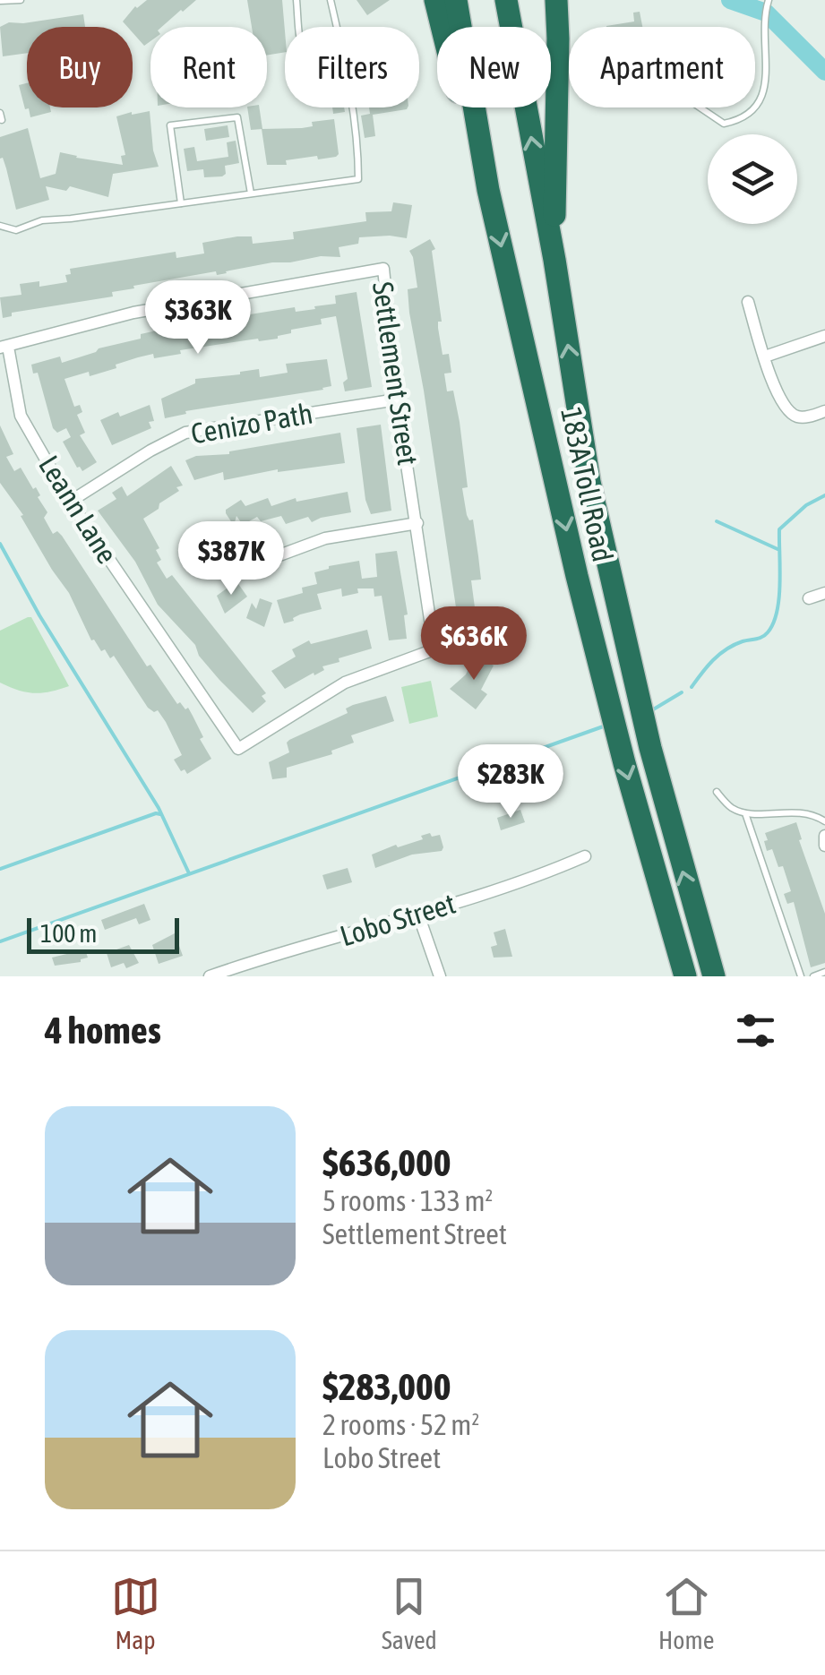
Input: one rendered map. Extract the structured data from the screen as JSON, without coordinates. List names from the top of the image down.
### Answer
{
  "streets": {
    "highway": ["183A Toll Road"],
    "street": [
      "Settlement Street",
      "Cenizo Path",
      "Leann Lane",
      "Lobo Street"
    ]
  },
  "crossings": [
    ["Settlement Street", "Cenizo Path"],
    ["Settlement Street", "Leann Lane"],
    ["Cenizo Path", "Leann Lane"]
  ],
  "scale_bar": "100 m",
  "page": {
    "chip": [
      "Buy",
      "Rent",
      "Filters",
      "New",
      "Apartment"
    ],
    "price": [
      "$363K",
      "$387K",
      "$636K",
      "$283K"
    ],
    "scale": "100 m",
    "heading": "4 homes",
    "list": [
      {
        "name": "$636,000",
        "note": "5 rooms · 133 m² · Settlement Street"
      },
      {
        "name": "$283,000",
        "note": "2 rooms · 52 m² · Lobo Street"
      }
    ],
    "tabs": ["Map", "Saved", "Home"]
  }
}
